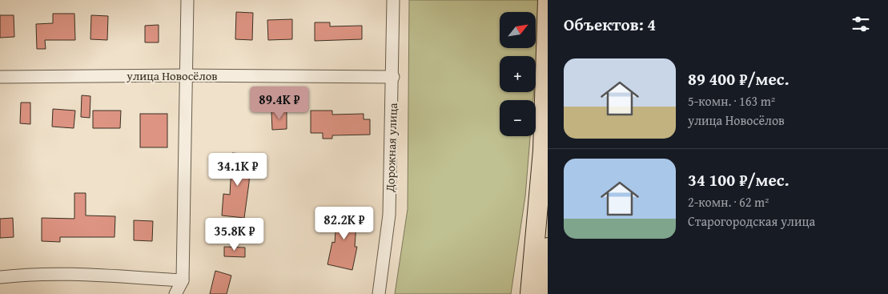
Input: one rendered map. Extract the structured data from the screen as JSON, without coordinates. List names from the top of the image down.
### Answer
{
  "streets": {
    "street": ["улица Новосёлов", "Дорожная улица"]
  },
  "crossings": [
    ["улица Новосёлов", "Дорожная улица"]
  ],
  "north": "top right",
  "page": {
    "heading": "Объектов: 4",
    "map_buttons": ["+", "−"],
    "list": [
      {
        "name": "89 400 ₽/мес.",
        "note": "5-комн. · 163 m² · улица Новосёлов"
      },
      {
        "name": "34 100 ₽/мес.",
        "note": "2-комн. · 62 m² · Старогородская улица"
      }
    ],
    "price": [
      "89.4K ₽",
      "34.1K ₽",
      "82.2K ₽",
      "35.8K ₽"
    ]
  }
}
